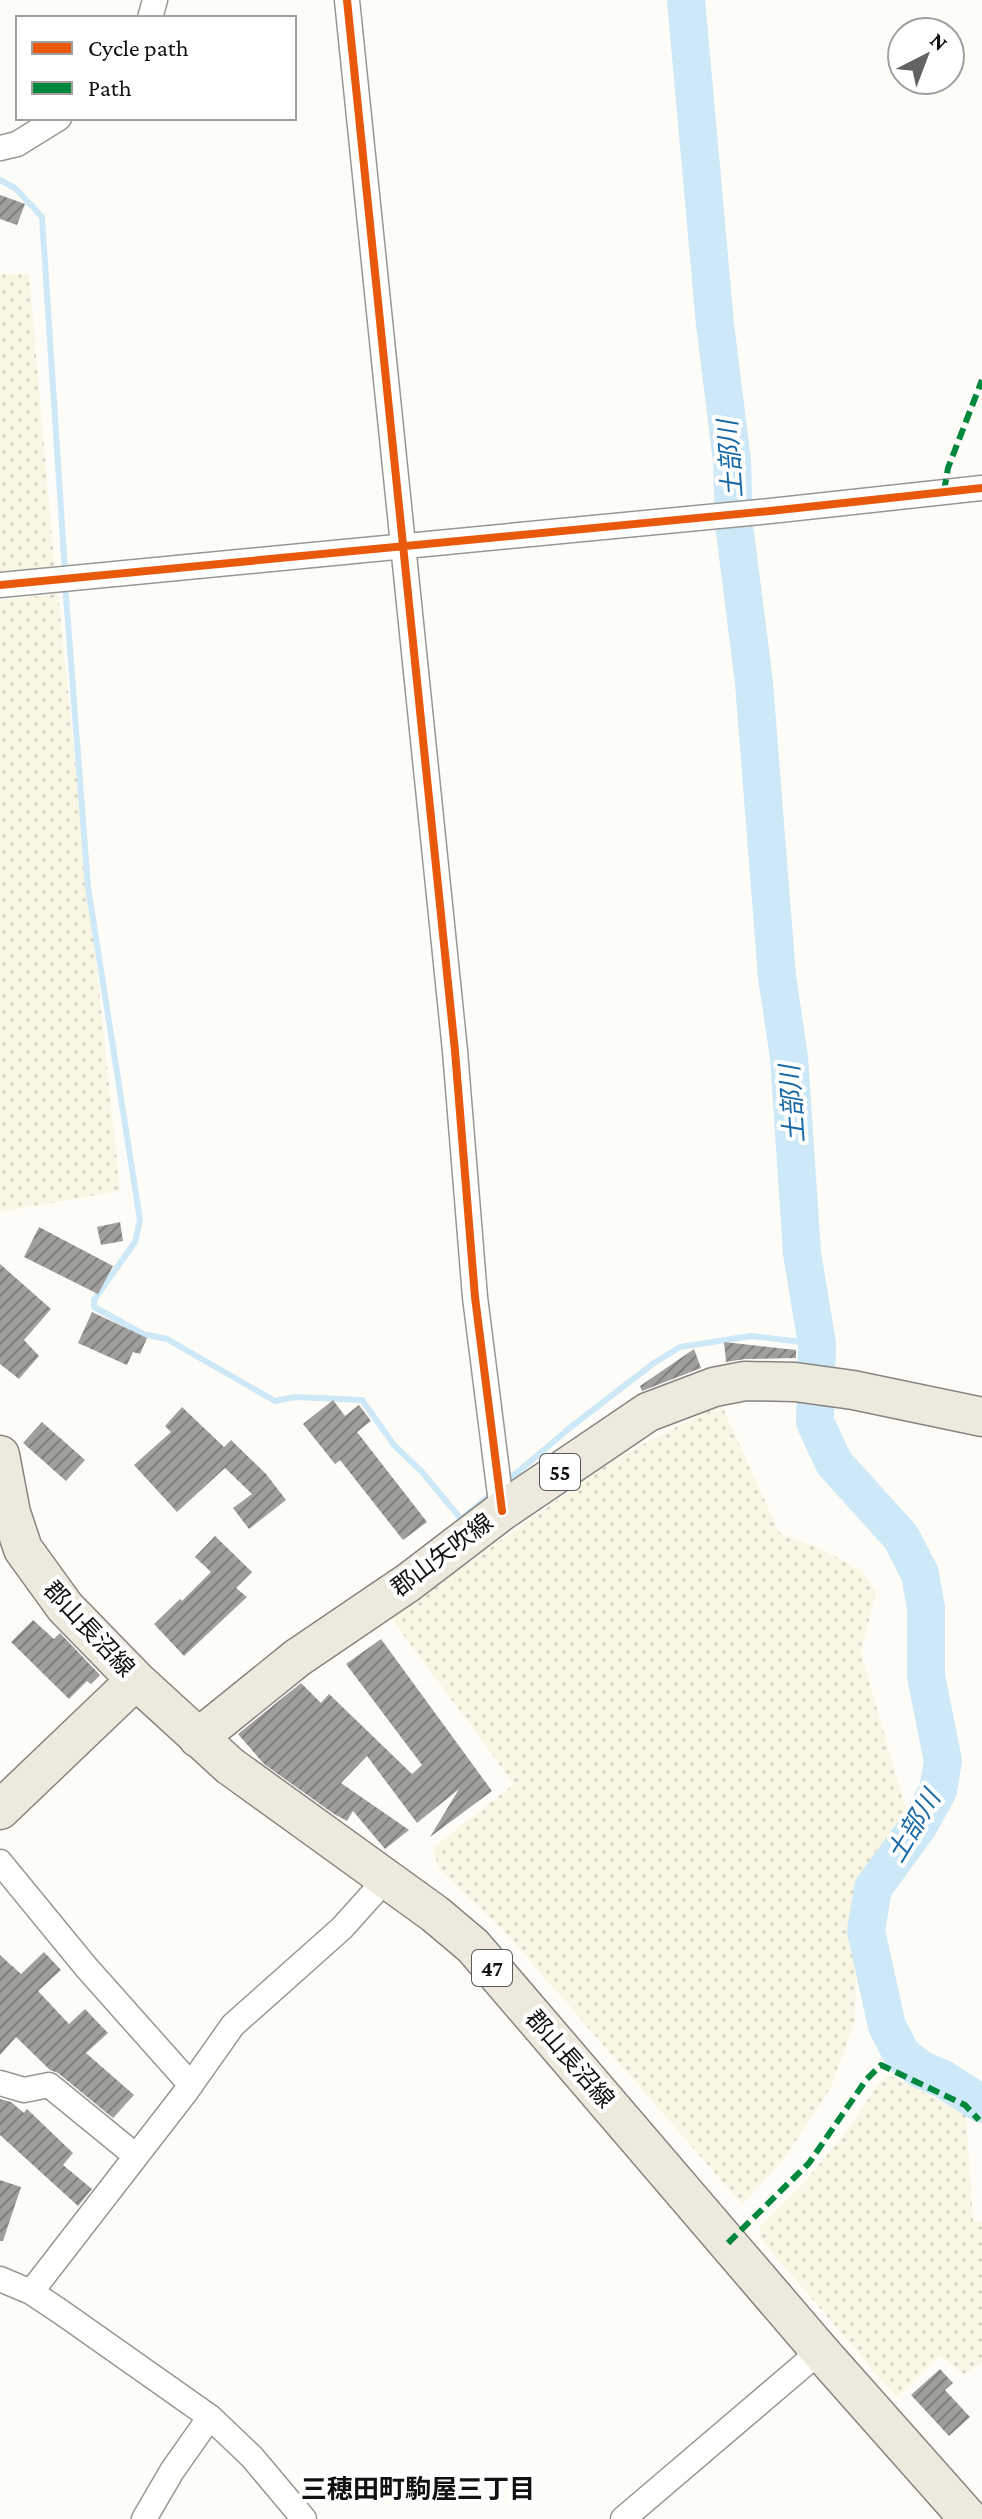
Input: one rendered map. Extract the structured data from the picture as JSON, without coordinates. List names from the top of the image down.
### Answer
{
  "streets": {
    "main road": [
      "55",
      "郡山矢吹線",
      "郡山長沼線",
      "47"
    ]
  },
  "crossings": [
    ["郡山矢吹線", "郡山長沼線"]
  ],
  "districts": ["三穂田町駒屋三丁目"],
  "water": ["土部川"],
  "legend": ["Cycle path", "Path"],
  "north": "top right"
}
